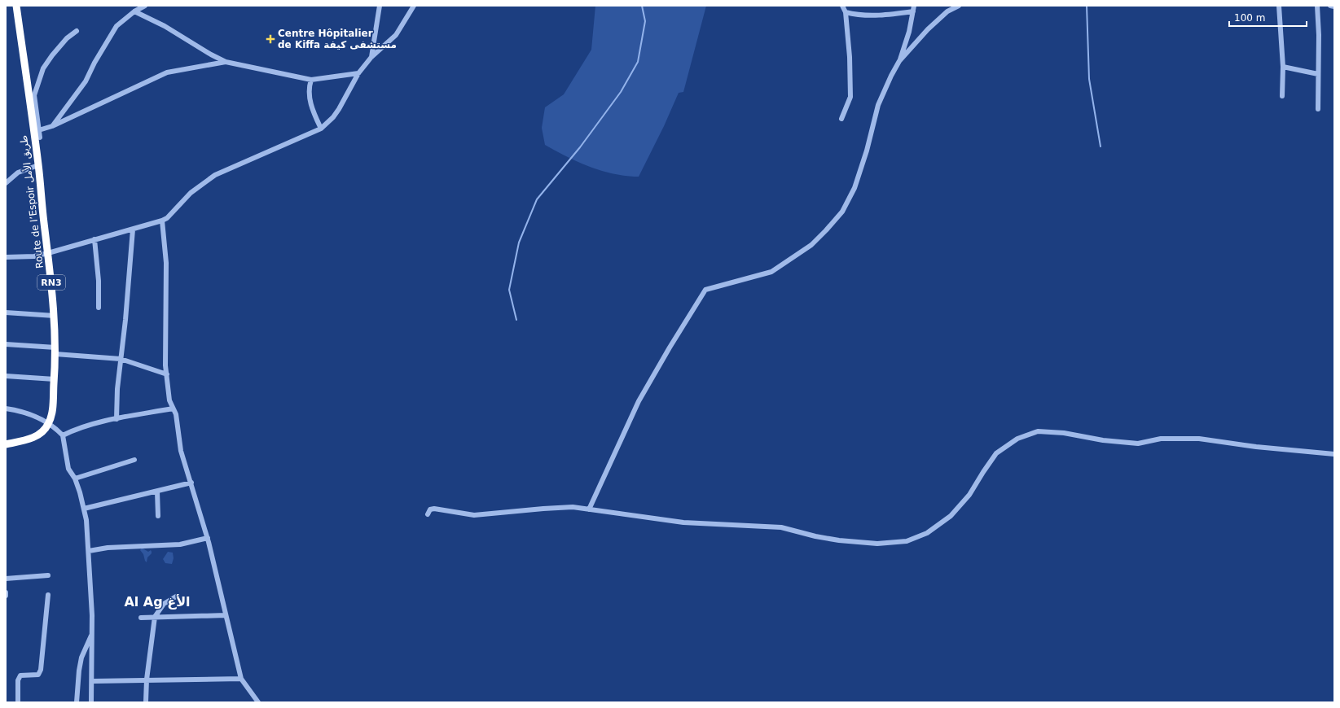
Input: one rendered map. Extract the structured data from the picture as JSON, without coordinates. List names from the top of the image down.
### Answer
{
  "streets": {
    "highway": ["Route de l’Espoir طريق الأمل", "RN3"]
  },
  "districts": ["Al Ag الأغ"],
  "places": {
    "health": ["Centre Hôpitalier de Kiffa مستشفى كيفة"]
  },
  "scale_bar": "100 m"
}
